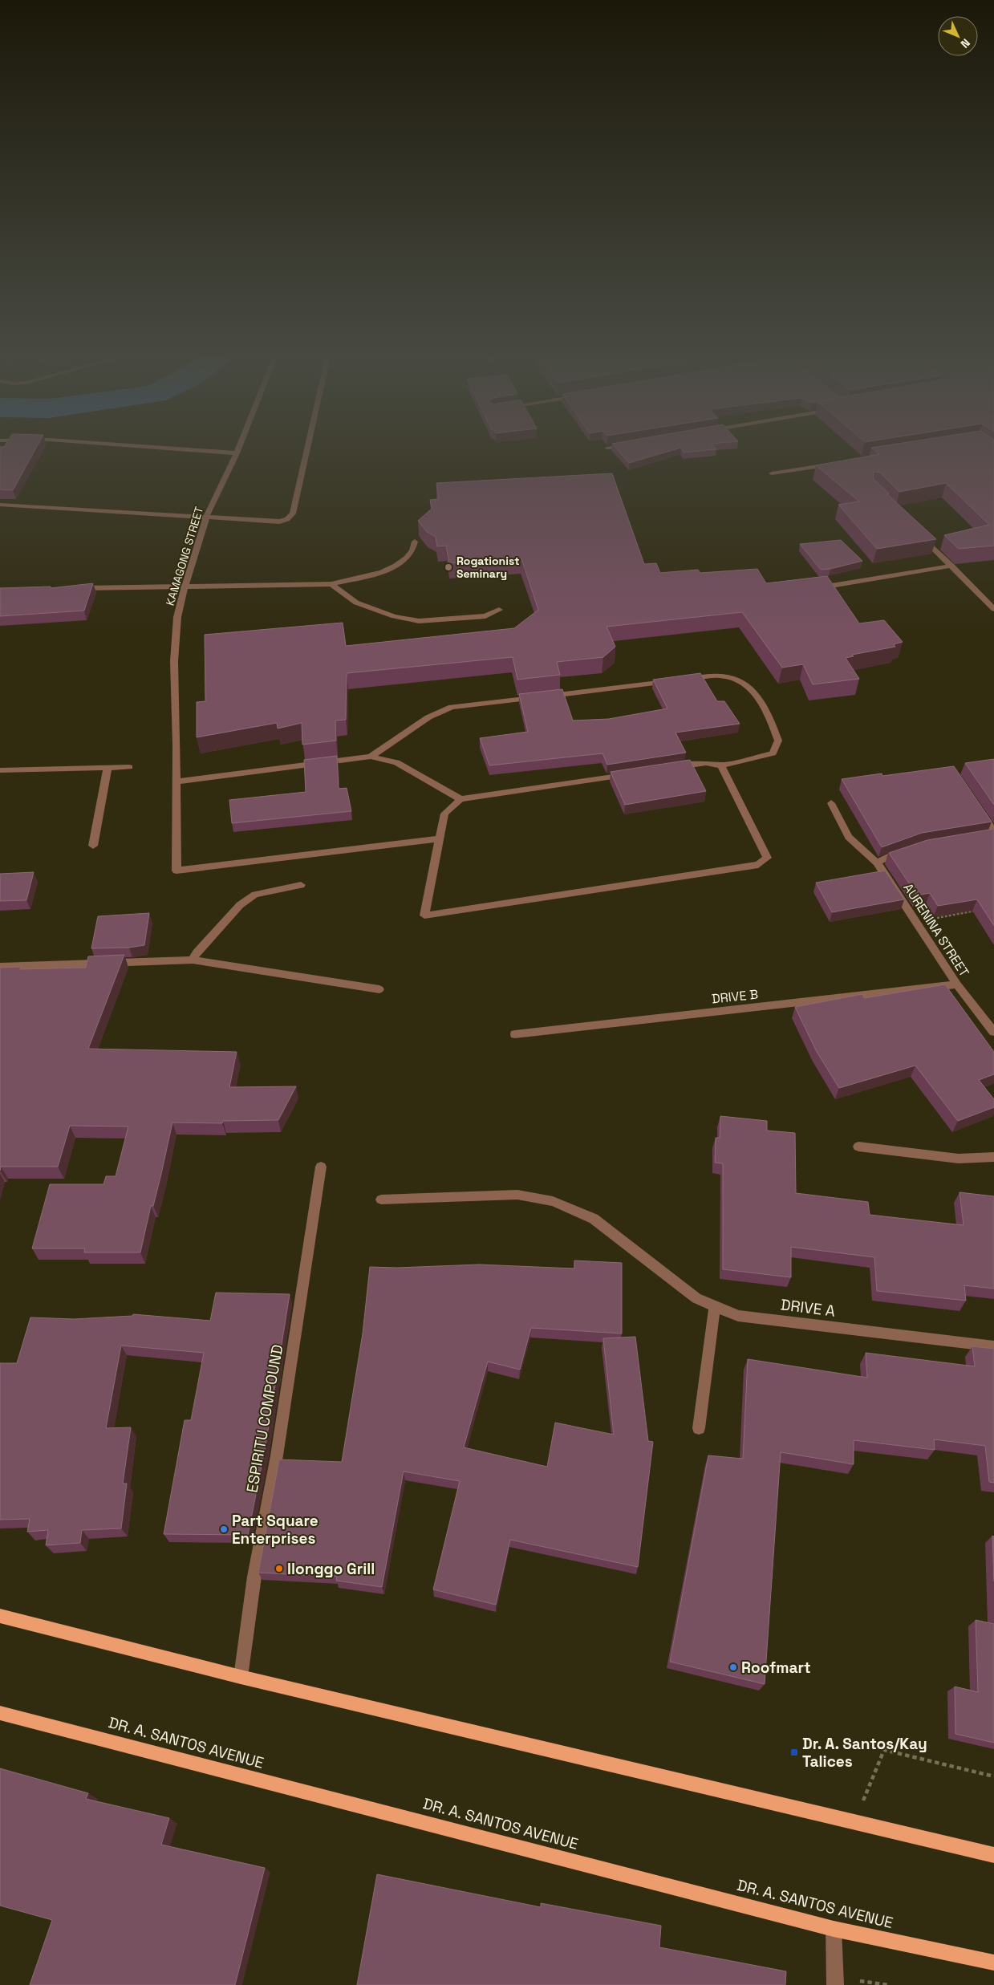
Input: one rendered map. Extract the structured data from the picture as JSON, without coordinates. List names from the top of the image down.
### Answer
{
  "streets": {
    "main road": ["DR. A. SANTOS AVENUE"],
    "street": [
      "KAMAGONG STREET",
      "AURENINA STREET",
      "DRIVE B",
      "DRIVE A",
      "ESPIRITU COMPOUND"
    ]
  },
  "crossings": [
    ["AURENINA STREET", "DRIVE B"]
  ],
  "places": {
    "other": [
      "Rogationist Seminary",
      "Part Square Enterprises",
      "Ilonggo Grill",
      "Roofmart"
    ],
    "transit": ["Dr. A. Santos/Kay Talices"]
  },
  "north": "bottom right"
}
